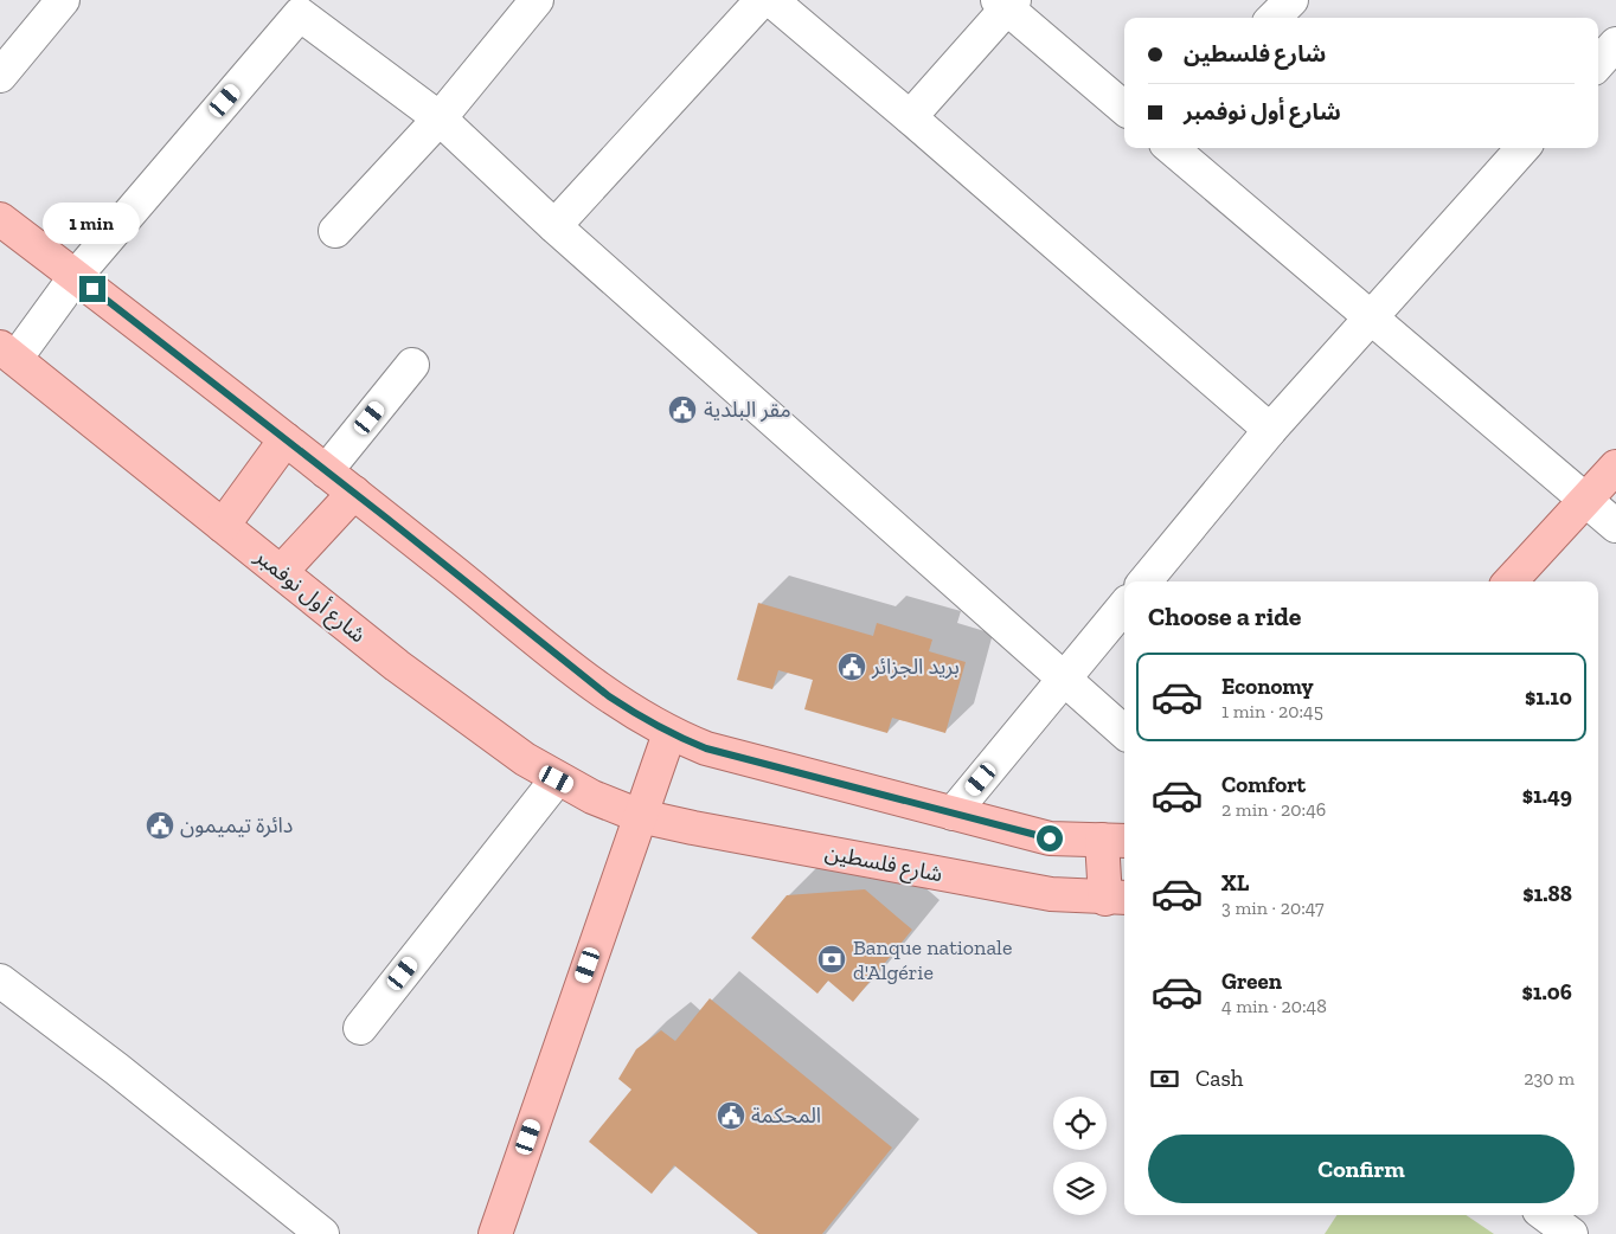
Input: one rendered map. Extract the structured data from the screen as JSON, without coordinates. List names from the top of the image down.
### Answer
{
  "streets": {
    "main road": ["شارع أول نوفمبر", "شارع فلسطين"]
  },
  "crossings": [
    ["شارع أول نوفمبر", "شارع فلسطين"]
  ],
  "places": {
    "public building": [
      "مقر البلدية",
      "بريد الجزائر",
      "دائرة ﺗﻴﻤﻴﻤﻮن",
      "المحكمة"
    ],
    "bank": ["Banque nationale d'Algérie"]
  },
  "page": {
    "banner": ["شارع فلسطين", "شارع أول نوفمبر"],
    "bubble": "1 min",
    "heading": "Choose a ride",
    "list": [
      {
        "name": "Economy",
        "note": "1 min · 20:45",
        "value": "$1.10"
      },
      {
        "name": "Comfort",
        "note": "2 min · 20:46",
        "value": "$1.49"
      },
      {
        "name": "XL",
        "note": "3 min · 20:47",
        "value": "$1.88"
      },
      {
        "name": "Green",
        "note": "4 min · 20:48",
        "value": "$1.06"
      }
    ],
    "pay": ["Cash", "230 m"],
    "buttons": "Confirm"
  }
}
